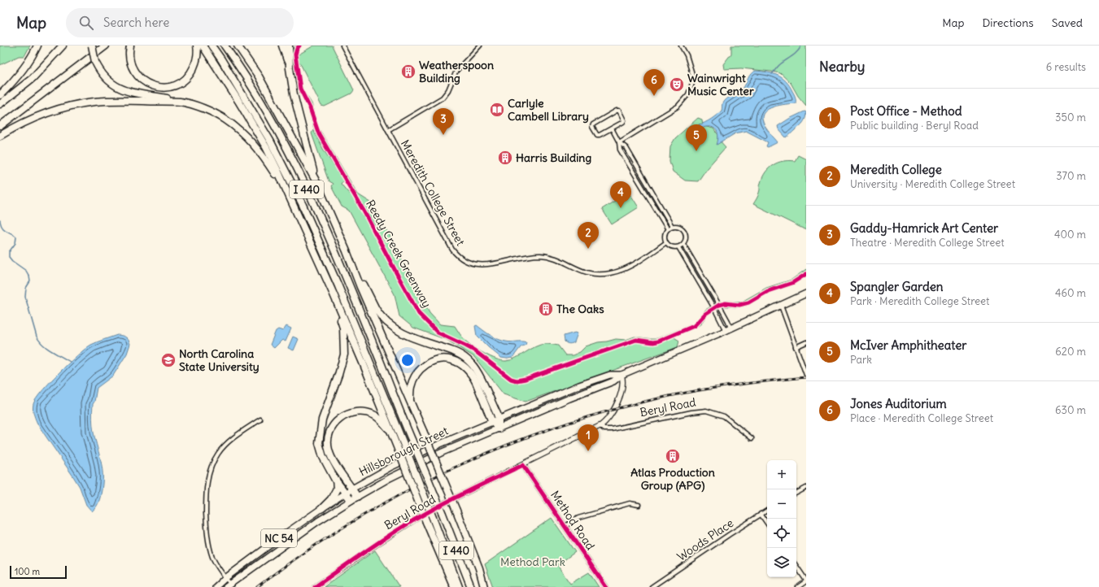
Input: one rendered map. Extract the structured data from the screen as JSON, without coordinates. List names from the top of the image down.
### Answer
{
  "streets": {
    "highway": ["I 440"],
    "main road": ["Hillsborough Street", "NC 54"],
    "street": [
      "Meredith College Street",
      "Beryl Road",
      "Method Road",
      "Woods Place"
    ],
    "cycle path": ["Reedy Creek Greenway"]
  },
  "crossings": [
    ["Beryl Road", "Hillsborough Street"],
    ["Beryl Road", "Method Road"]
  ],
  "parks": ["Method Park"],
  "places": {
    "building": [
      "Weatherspoon Building",
      "Harris Building",
      "The Oaks",
      "Atlas Production Group (APG)"
    ],
    "theatre": ["Wainwright Music Center"],
    "library": ["Carlyle Cambell Library"],
    "school or university": ["North Carolina State University"]
  },
  "scale_bar": "100 m",
  "page": {
    "header": "Map",
    "search": "Search here",
    "nav": ["Map", "Directions", "Saved"],
    "heading": ["Nearby", "6 results"],
    "pins": [
      "6",
      "3",
      "5",
      "4",
      "2",
      "1"
    ],
    "list": [
      {
        "mark": "1",
        "name": "Post Office - Method",
        "note": "Public building · Beryl Road",
        "value": "350 m"
      },
      {
        "mark": "2",
        "name": "Meredith College",
        "note": "University · Meredith College Street",
        "value": "370 m"
      },
      {
        "mark": "3",
        "name": "Gaddy-Hamrick Art Center",
        "note": "Theatre · Meredith College Street",
        "value": "400 m"
      },
      {
        "mark": "4",
        "name": "Spangler Garden",
        "note": "Park · Meredith College Street",
        "value": "460 m"
      },
      {
        "mark": "5",
        "name": "McIver Amphitheater",
        "note": "Park",
        "value": "620 m"
      },
      {
        "mark": "6",
        "name": "Jones Auditorium",
        "note": "Place · Meredith College Street",
        "value": "630 m"
      }
    ],
    "map_buttons": ["+", "−"],
    "scale": "100 m"
  }
}
